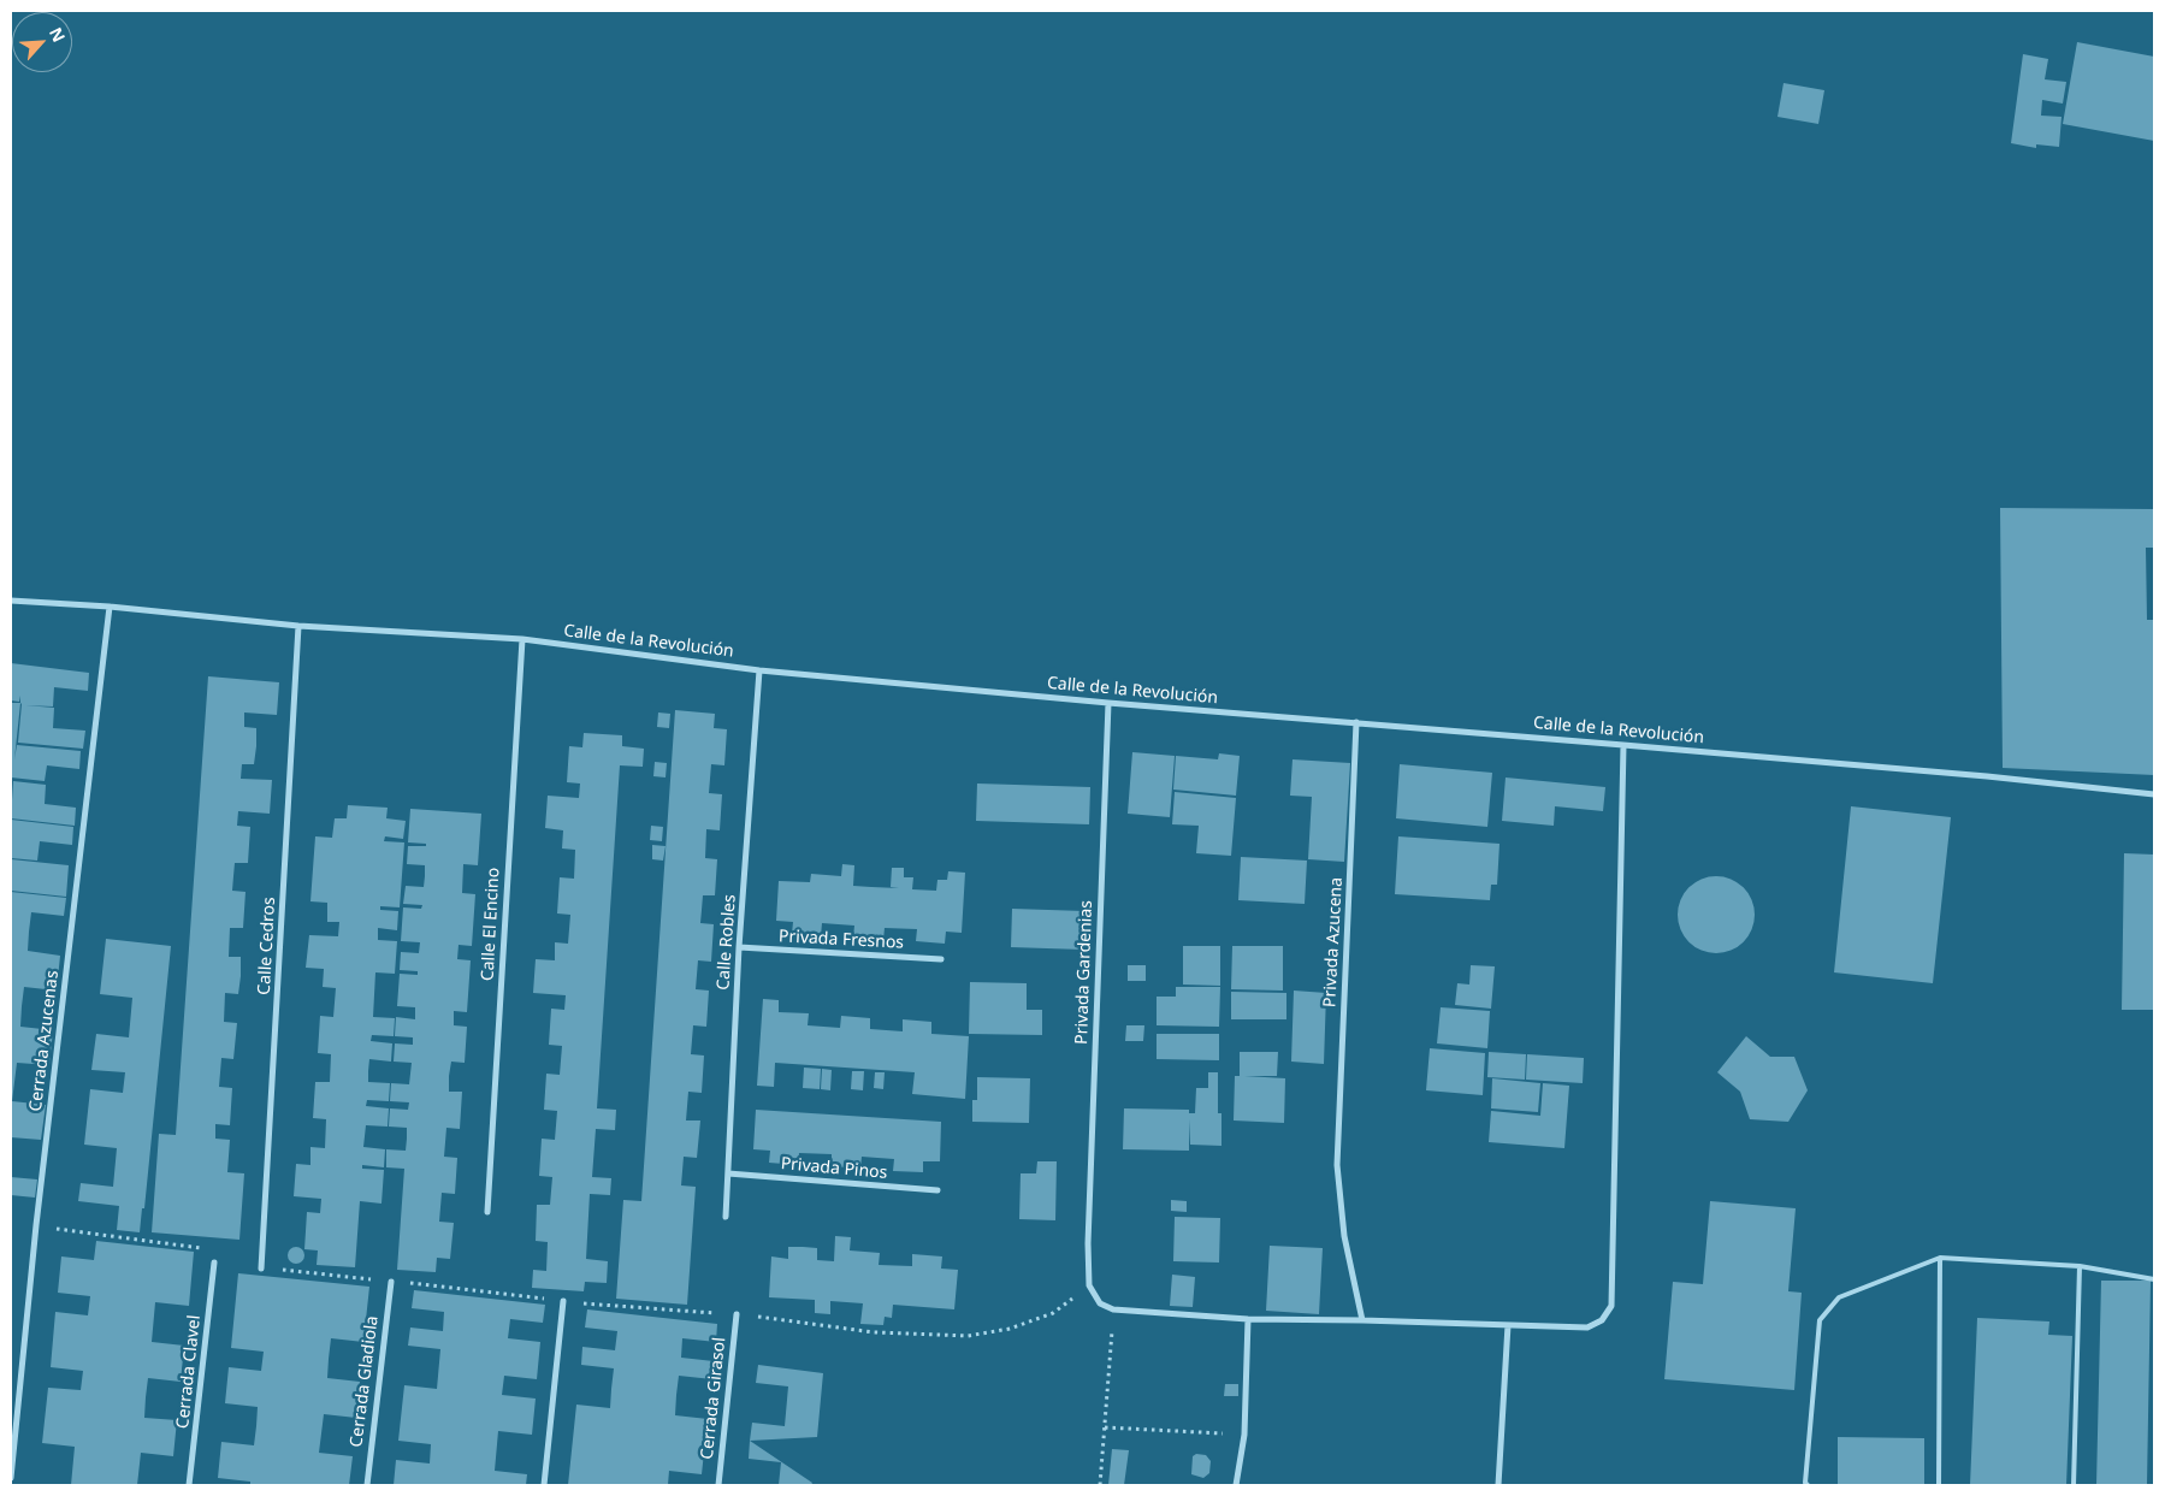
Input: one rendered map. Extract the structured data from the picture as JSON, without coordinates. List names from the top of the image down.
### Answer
{
  "streets": {
    "street": [
      "Calle de la Revolución",
      "Calle El Encino",
      "Privada Fresnos",
      "Calle Robles",
      "Privada Azucena",
      "Calle Cedros",
      "Privada Gardenias",
      "Cerrada Azucenas",
      "Privada Pinos",
      "Cerrada Clavel",
      "Cerrada Gladiola",
      "Cerrada Girasol"
    ]
  },
  "crossings": [
    ["Calle de la Revolución", "Calle El Encino"],
    ["Calle de la Revolución", "Calle Robles"],
    ["Calle de la Revolución", "Privada Azucena"],
    ["Calle de la Revolución", "Calle Cedros"],
    ["Calle de la Revolución", "Privada Gardenias"],
    ["Calle de la Revolución", "Cerrada Azucenas"],
    ["Privada Fresnos", "Calle Robles"],
    ["Calle Robles", "Privada Pinos"]
  ],
  "north": "top right"
}
